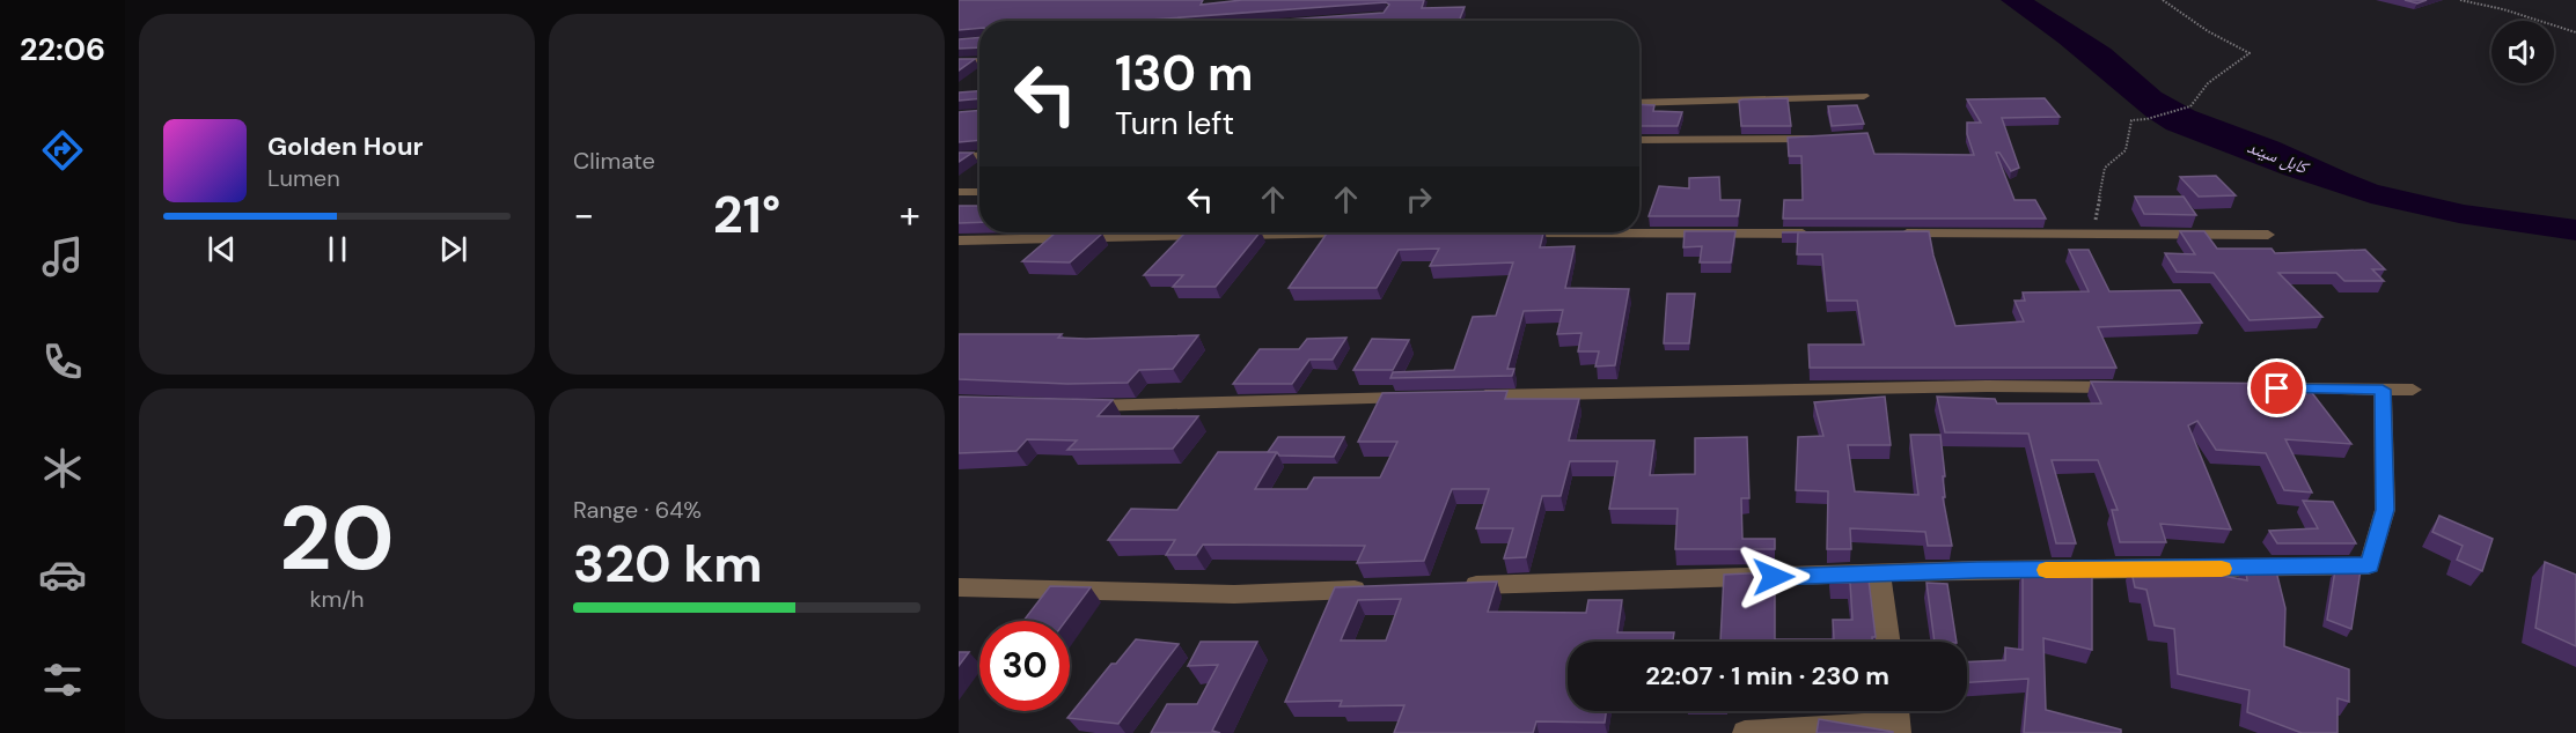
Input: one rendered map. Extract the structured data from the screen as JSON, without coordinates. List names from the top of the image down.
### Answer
{
  "water": ["کابل سيند"],
  "page": {
    "tabs": "22:06",
    "tile": [
      "Climate",
      ["20", "km/h"],
      ["Range · 64%", "320 km"]
    ],
    "turn": ["130 m", "Turn left"],
    "song": ["Golden Hour", "Lumen"],
    "heat": ["−", "21°", "+"],
    "limit": "30",
    "trip": "22:07 · 1 min · 230 m"
  }
}
